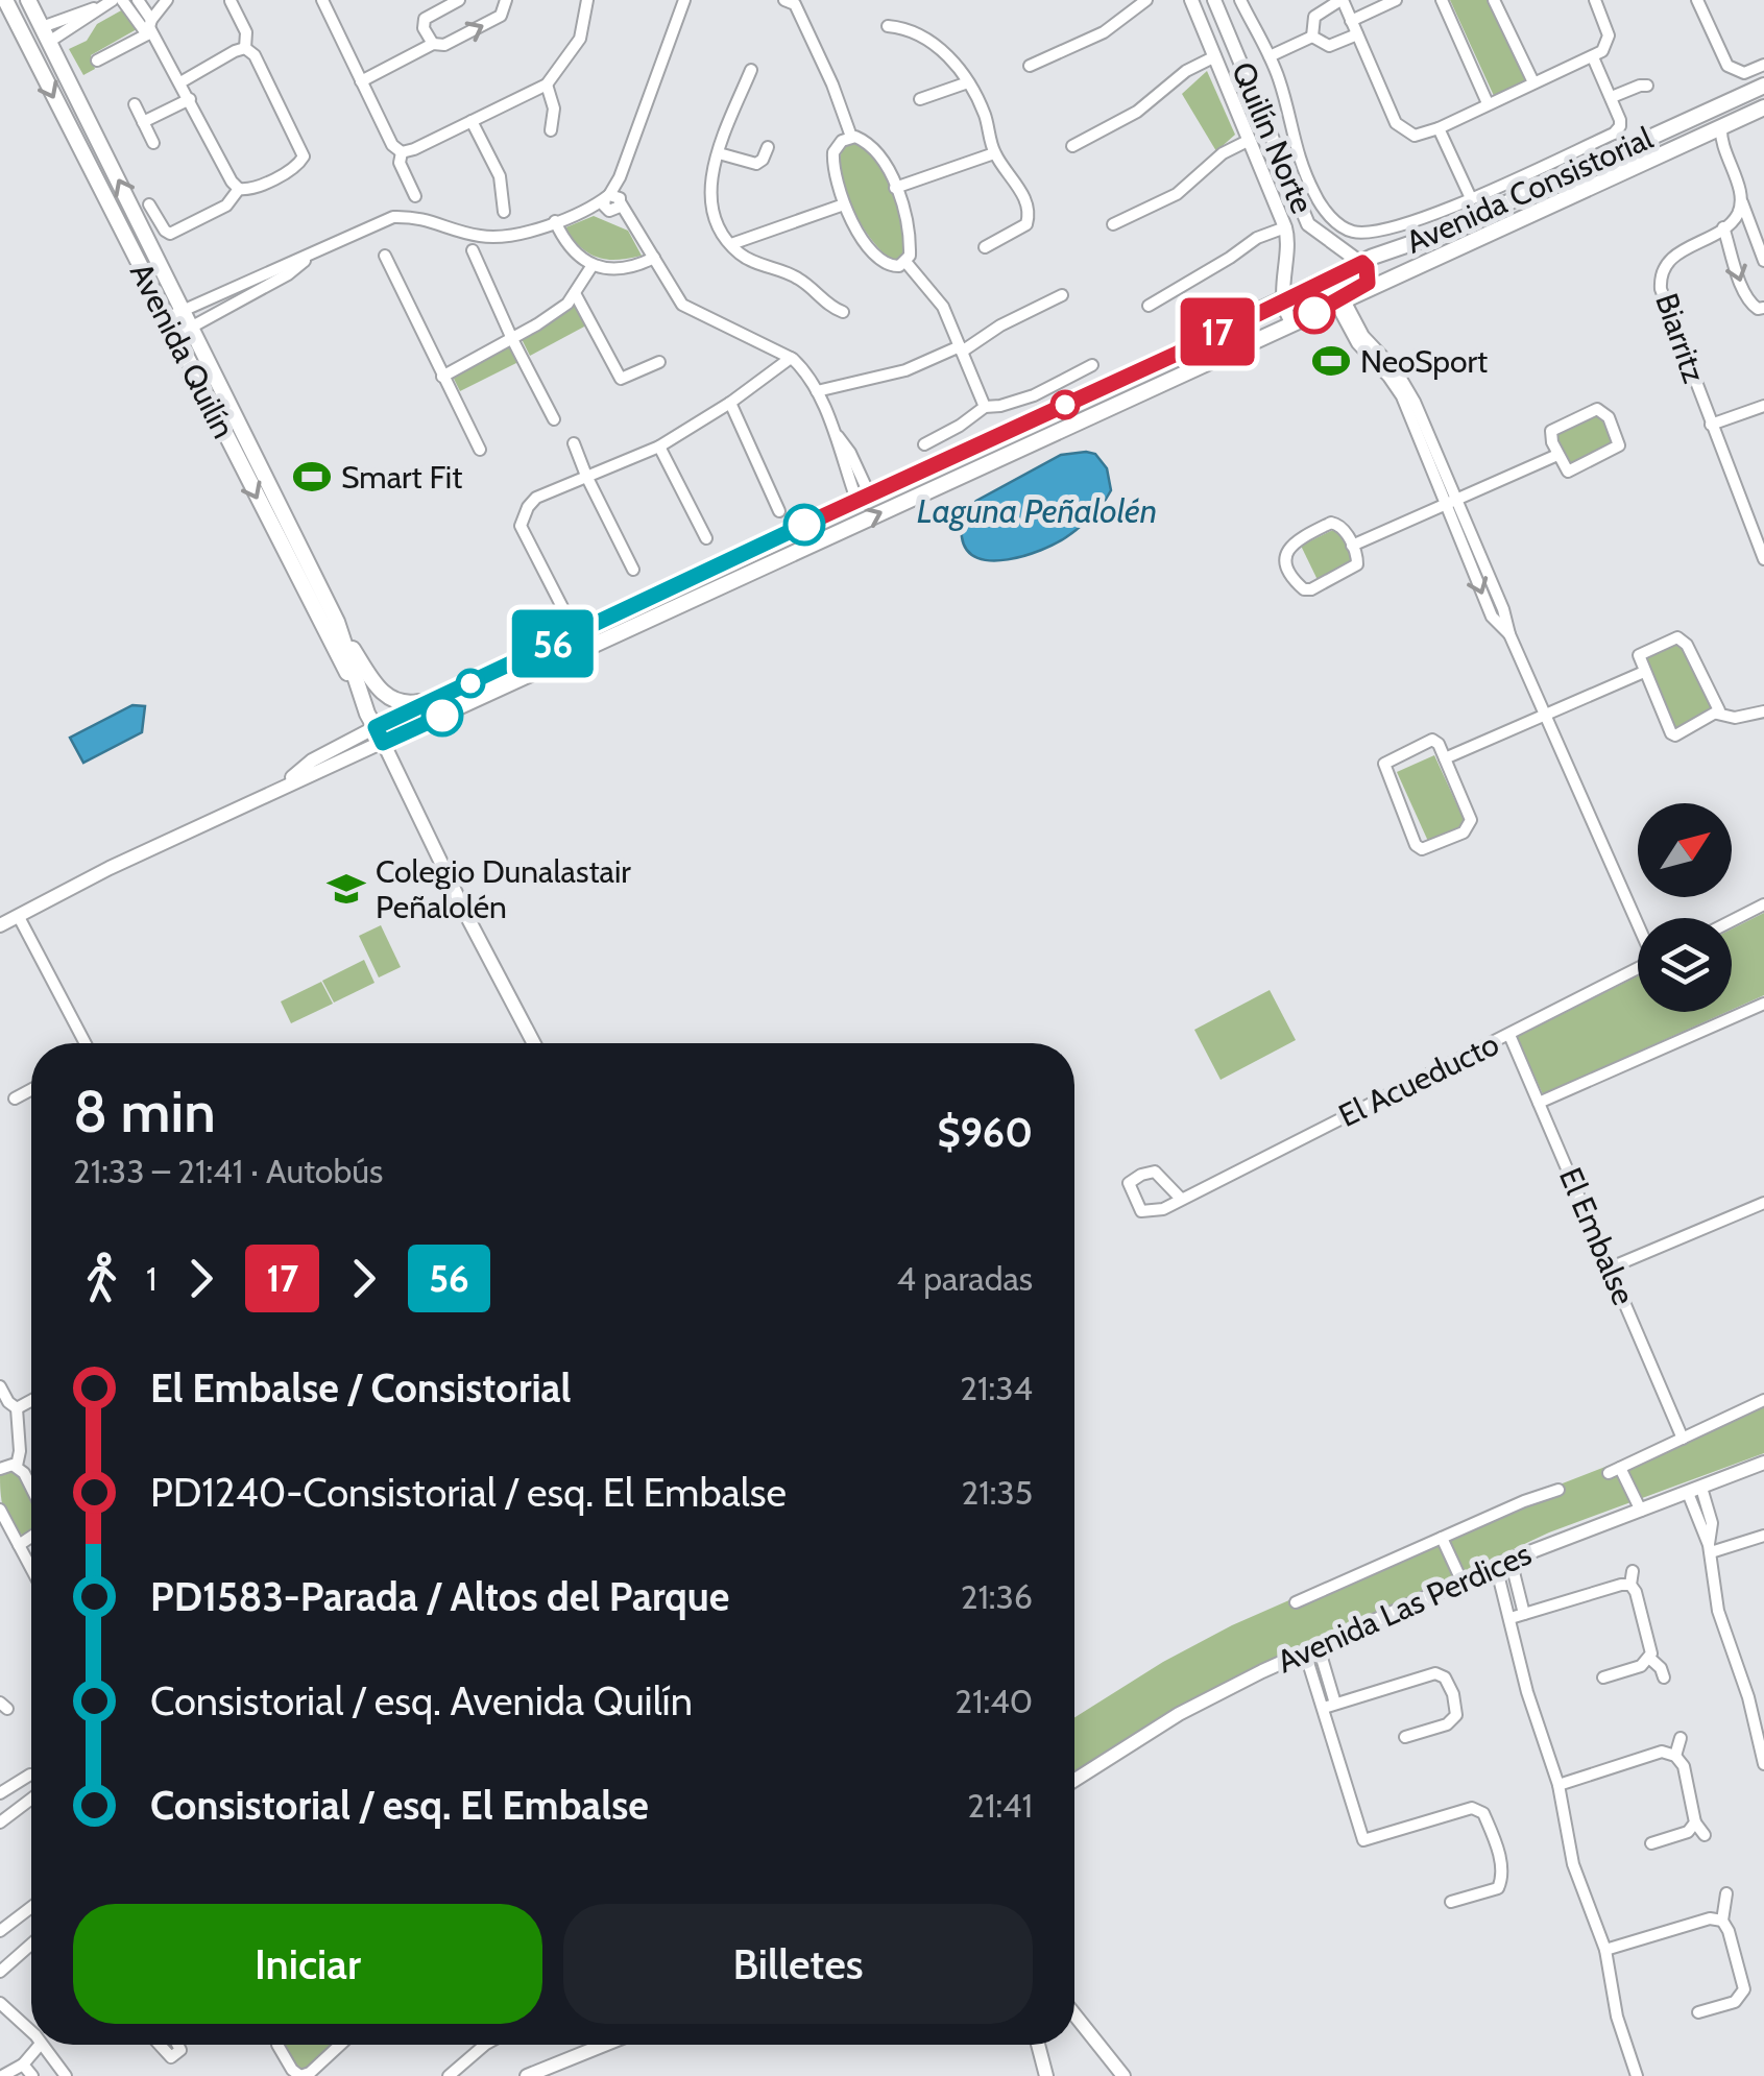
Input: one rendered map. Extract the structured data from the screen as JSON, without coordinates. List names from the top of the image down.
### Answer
{
  "streets": {
    "main road": ["Avenida Consistorial", "Avenida Quilín"],
    "street": [
      "Quilín Norte",
      "Biarritz",
      "El Acueducto",
      "El Embalse",
      "Avenida Las Perdices"
    ]
  },
  "crossings": [
    ["Quilín Norte", "Avenida Consistorial"],
    ["Avenida Consistorial", "Avenida Quilín"],
    ["El Acueducto", "El Embalse"]
  ],
  "water": ["Laguna Peñalolén"],
  "places": {
    "sports": ["NeoSport", "Smart Fit"],
    "school or university": ["Colegio Dunalastair Peñalolén"]
  },
  "lines": ["bus line 17", "bus line 56"],
  "north": "top right",
  "page": {
    "on_map": ["17", "56"],
    "heading": ["8 min", "21:33 – 21:41 · Autobús", "$960"],
    "legs": [
      "1",
      "17",
      "56",
      "4 paradas"
    ],
    "list": [
      {
        "name": "El Embalse / Consistorial",
        "value": "21:34"
      },
      {
        "name": "PD1240-Consistorial / esq. El Embalse",
        "value": "21:35"
      },
      {
        "name": "PD1583-Parada / Altos del Parque",
        "value": "21:36"
      },
      {
        "name": "Consistorial / esq. Avenida Quilín",
        "value": "21:40"
      },
      {
        "name": "Consistorial / esq. El Embalse",
        "value": "21:41"
      }
    ],
    "buttons": ["Iniciar", "Billetes"]
  }
}
